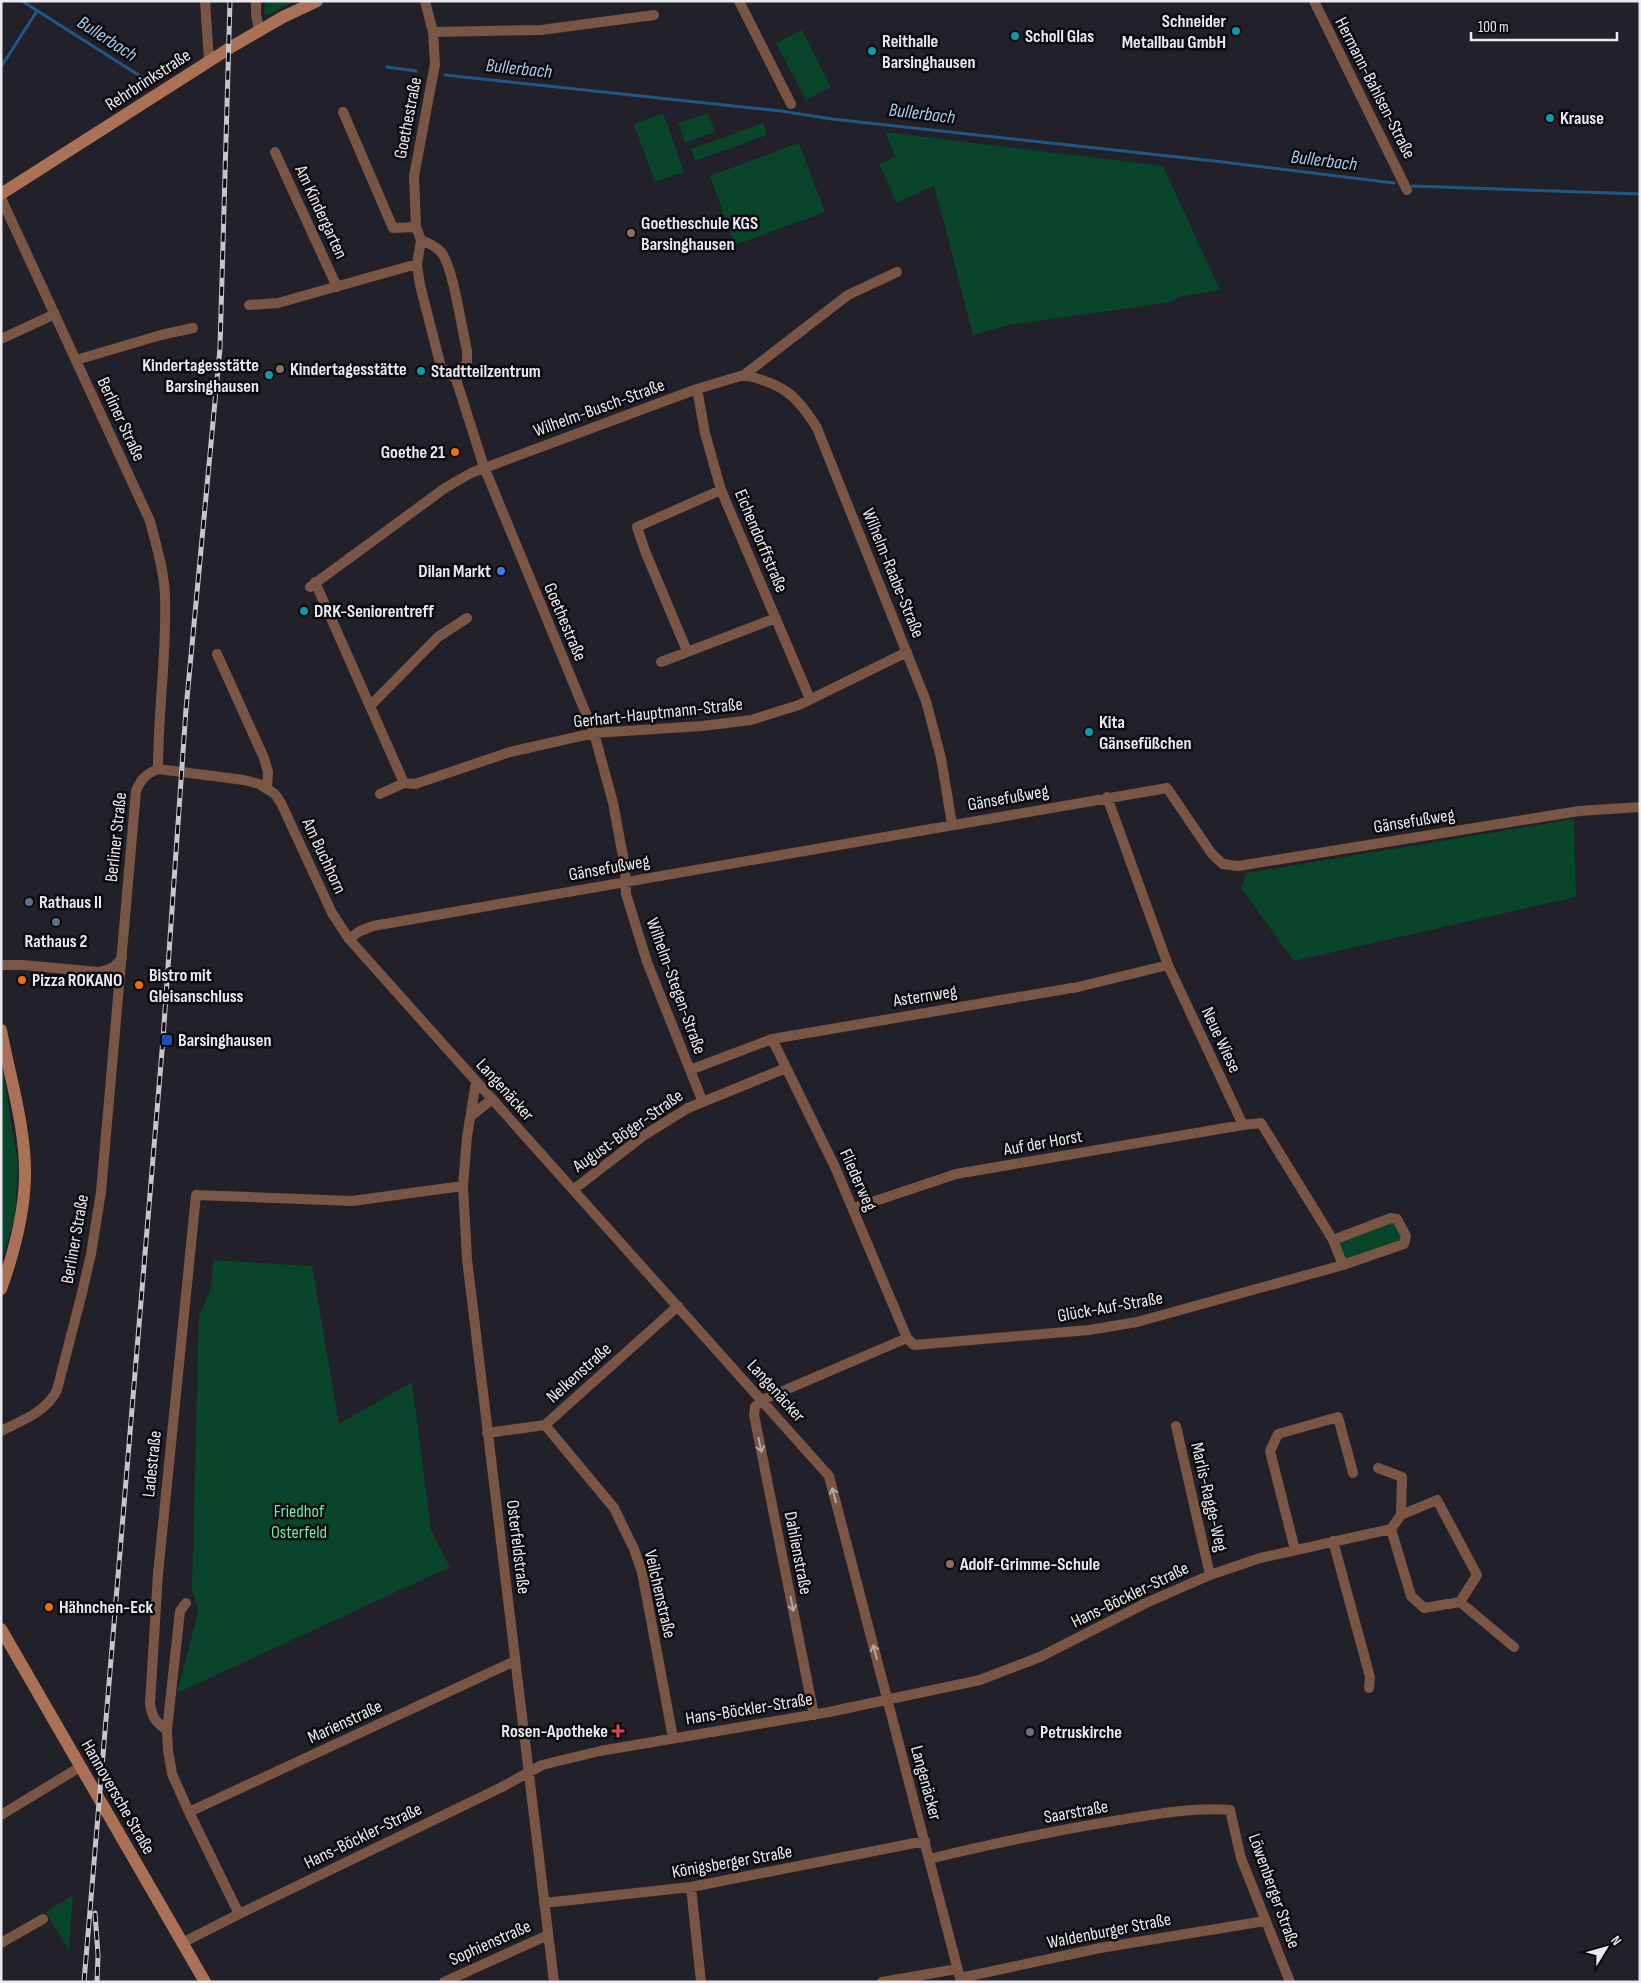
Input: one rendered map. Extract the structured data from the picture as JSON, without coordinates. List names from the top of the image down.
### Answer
{
  "streets": {
    "main road": ["Rehrbrinkstraße", "Hannoversche Straße"],
    "street": [
      "Hermann-Bahlsen-Straße",
      "Goethestraße",
      "Am Kindergarten",
      "Wilhelm-Busch-Straße",
      "Berliner Straße",
      "Eichendorffstraße",
      "Wilhelm-Raabe-Straße",
      "Gerhart-Hauptmann-Straße",
      "Gänsefußweg",
      "Am Buchhorn",
      "Wilhelm-Stegen-Straße",
      "Asternweg",
      "Neue Wiese",
      "Langenäcker",
      "August-Böger-Straße",
      "Auf der Horst",
      "Fliederweg",
      "Glück-Auf-Straße",
      "Nelkenstraße",
      "Ladestraße",
      "Marlis-Ragge-Weg",
      "Osterfeldstraße",
      "Dahlienstraße",
      "Veilchenstraße",
      "Hans-Böckler-Straße",
      "Marienstraße",
      "Saarstraße",
      "Königsberger Straße",
      "Löwenberger Straße",
      "Waldenburger Straße",
      "Sophienstraße"
    ]
  },
  "crossings": [
    ["Rehrbrinkstraße", "Berliner Straße"],
    ["Goethestraße", "Am Kindergarten"],
    ["Goethestraße", "Wilhelm-Busch-Straße"],
    ["Goethestraße", "Gerhart-Hauptmann-Straße"],
    ["Goethestraße", "Gänsefußweg"],
    ["Goethestraße", "Wilhelm-Stegen-Straße"],
    ["Wilhelm-Busch-Straße", "Eichendorffstraße"],
    ["Wilhelm-Busch-Straße", "Wilhelm-Raabe-Straße"],
    ["Eichendorffstraße", "Gerhart-Hauptmann-Straße"],
    ["Wilhelm-Raabe-Straße", "Gerhart-Hauptmann-Straße"],
    ["Wilhelm-Raabe-Straße", "Gänsefußweg"],
    ["Gänsefußweg", "Am Buchhorn"],
    ["Gänsefußweg", "Wilhelm-Stegen-Straße"],
    ["Gänsefußweg", "Neue Wiese"],
    ["Gänsefußweg", "Langenäcker"],
    ["Am Buchhorn", "Langenäcker"],
    ["Wilhelm-Stegen-Straße", "Asternweg"],
    ["Wilhelm-Stegen-Straße", "August-Böger-Straße"],
    ["Asternweg", "Neue Wiese"],
    ["Asternweg", "Fliederweg"],
    ["Neue Wiese", "Auf der Horst"],
    ["Langenäcker", "August-Böger-Straße"],
    ["Langenäcker", "Nelkenstraße"],
    ["Langenäcker", "Osterfeldstraße"],
    ["Langenäcker", "Dahlienstraße"],
    ["Langenäcker", "Hans-Böckler-Straße"],
    ["Langenäcker", "Saarstraße"],
    ["Langenäcker", "Königsberger Straße"],
    ["Langenäcker", "Waldenburger Straße"],
    ["August-Böger-Straße", "Fliederweg"],
    ["Auf der Horst", "Fliederweg"],
    ["Fliederweg", "Glück-Auf-Straße"],
    ["Nelkenstraße", "Osterfeldstraße"],
    ["Nelkenstraße", "Veilchenstraße"],
    ["Ladestraße", "Osterfeldstraße"],
    ["Marlis-Ragge-Weg", "Hans-Böckler-Straße"],
    ["Osterfeldstraße", "Hans-Böckler-Straße"],
    ["Osterfeldstraße", "Marienstraße"],
    ["Osterfeldstraße", "Königsberger Straße"],
    ["Osterfeldstraße", "Sophienstraße"],
    ["Dahlienstraße", "Hans-Böckler-Straße"],
    ["Veilchenstraße", "Hans-Böckler-Straße"],
    ["Hans-Böckler-Straße", "Hannoversche Straße"],
    ["Saarstraße", "Löwenberger Straße"],
    ["Löwenberger Straße", "Waldenburger Straße"]
  ],
  "one_way": ["Dahlienstraße"],
  "water": ["Bullerbach"],
  "parks": ["Friedhof Osterfeld"],
  "places": {
    "other": [
      "Schneider Metallbau GmbH",
      "Scholl Glas",
      "Reithalle Barsinghausen",
      "Krause",
      "Goetheschule KGS Barsinghausen",
      "Kindertagesstätte",
      "Stadtteilzentrum",
      "Kindertagesstätte Barsinghausen",
      "Goethe 21",
      "Dilan Markt",
      "DRK-Seniorentreff",
      "Kita Gänsefüßchen",
      "Rathaus II",
      "Rathaus 2",
      "Pizza ROKANO",
      "Bistro mit Gleisanschluss",
      "Adolf-Grimme-Schule",
      "Hähnchen-Eck",
      "Petruskirche"
    ],
    "transit": ["Barsinghausen"],
    "health": ["Rosen-Apotheke"]
  },
  "scale_bar": "100 m",
  "north": "top right"
}
